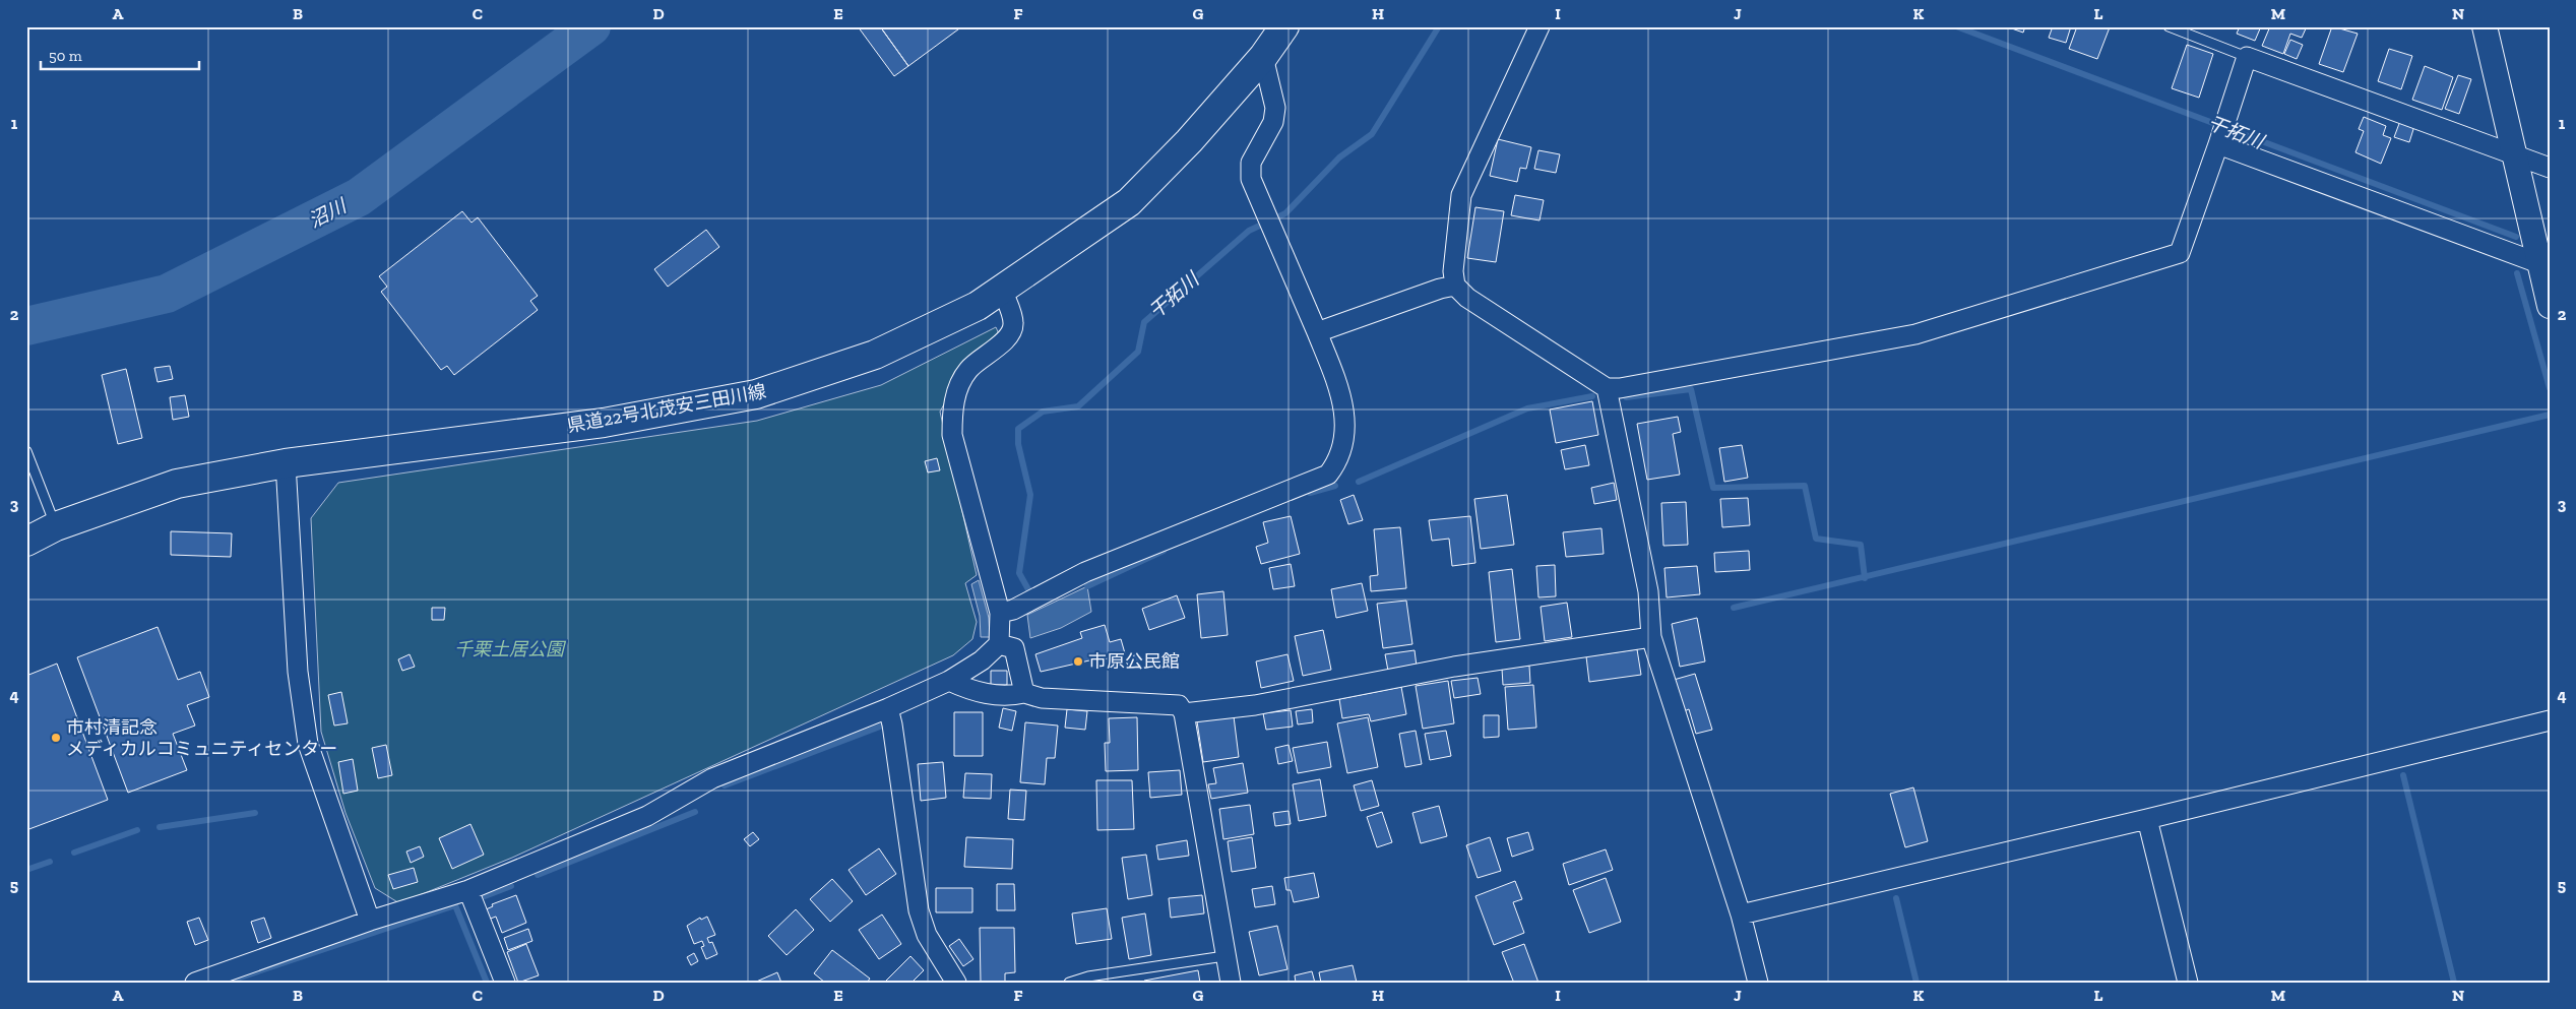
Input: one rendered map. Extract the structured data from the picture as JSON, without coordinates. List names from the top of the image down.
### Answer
{
  "streets": {
    "main road": ["県道22号北茂安三田川線"]
  },
  "water": ["干拓川", "沼川"],
  "parks": ["千栗土居公園"],
  "places": ["市原公民館", "市村清記念 メディカルコミュニティセンター"],
  "scale_bar": "50 m",
  "grid": {
    "columns": [
      "A",
      "B",
      "C",
      "D",
      "E",
      "F",
      "G",
      "H",
      "I",
      "J",
      "K",
      "L",
      "M",
      "N"
    ],
    "rows": [
      "1",
      "2",
      "3",
      "4",
      "5"
    ]
  }
}
